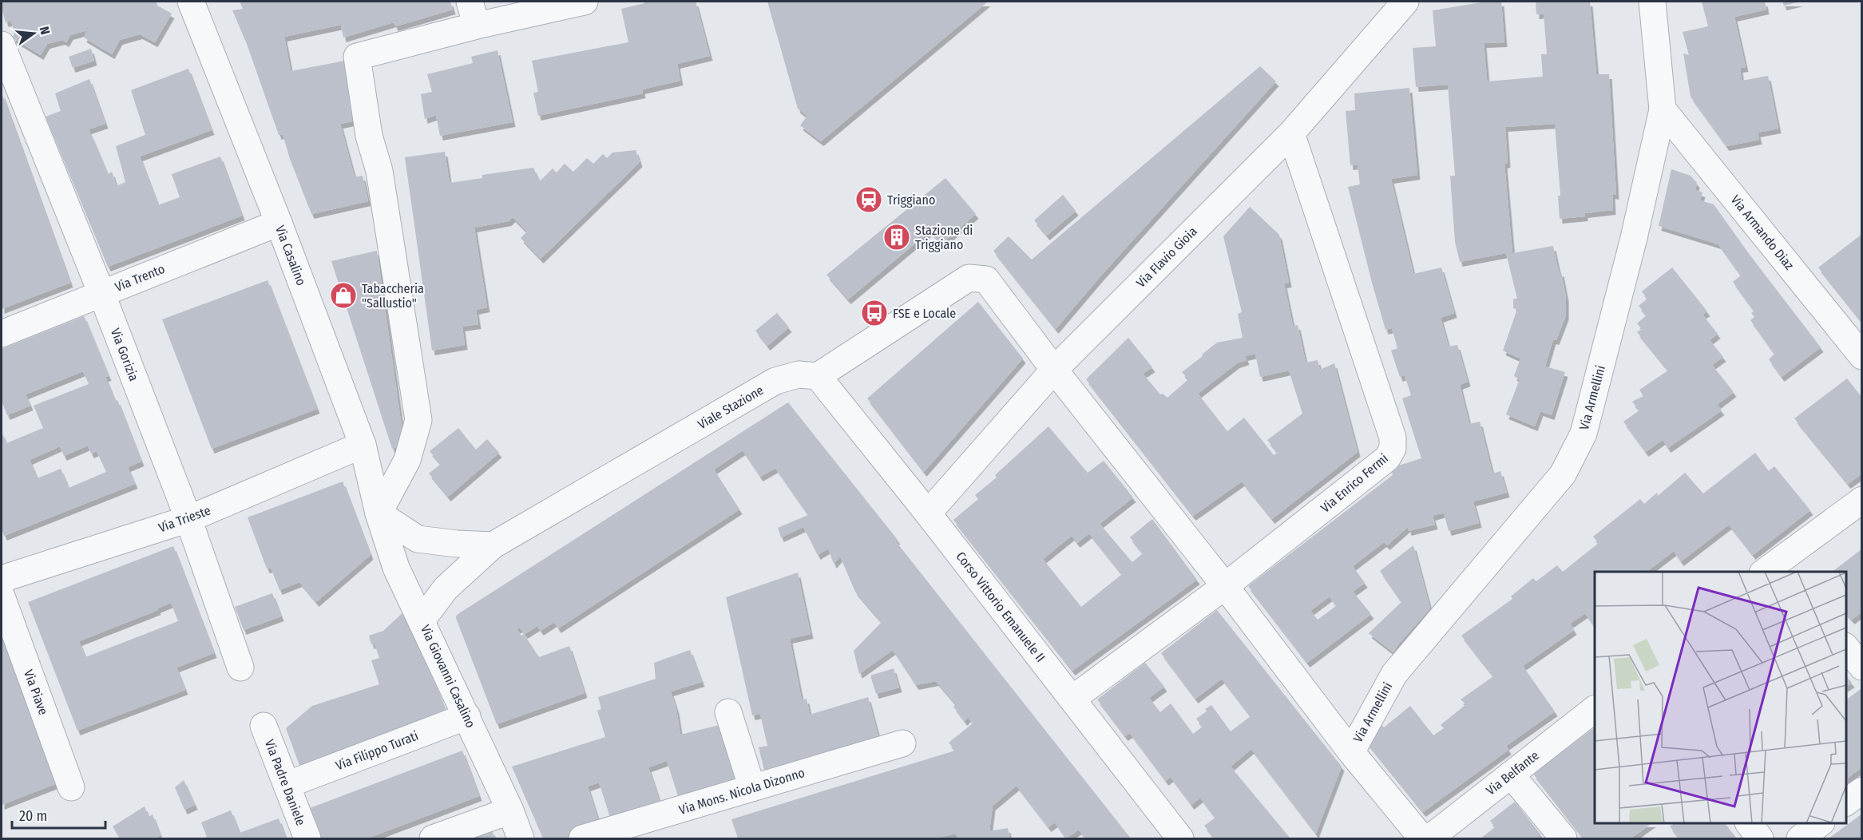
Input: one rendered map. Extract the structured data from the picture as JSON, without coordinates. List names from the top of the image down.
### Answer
{
  "streets": {
    "street": [
      "Via Armando Diaz",
      "Via Casalino",
      "Via Flavio Gioia",
      "Via Trento",
      "Via Gorizia",
      "Via Armellini",
      "Viale Stazione",
      "Via Enrico Fermi",
      "Via Trieste",
      "Corso Vittorio Emanuele II",
      "Via Giovanni Casalino",
      "Via Piave",
      "Via Filippo Turati",
      "Via Belfante",
      "Via Padre Daniele",
      "Via Mons. Nicola Dizonno"
    ]
  },
  "crossings": [
    ["Via Armando Diaz", "Via Armellini"],
    ["Via Casalino", "Via Trento"],
    ["Via Casalino", "Via Trieste"],
    ["Via Casalino", "Via Giovanni Casalino"],
    ["Via Flavio Gioia", "Via Enrico Fermi"],
    ["Via Flavio Gioia", "Corso Vittorio Emanuele II"],
    ["Via Trento", "Via Gorizia"],
    ["Via Gorizia", "Via Trieste"],
    ["Viale Stazione", "Corso Vittorio Emanuele II"],
    ["Viale Stazione", "Via Giovanni Casalino"],
    ["Via Enrico Fermi", "Corso Vittorio Emanuele II"],
    ["Via Giovanni Casalino", "Via Filippo Turati"],
    ["Via Filippo Turati", "Via Padre Daniele"]
  ],
  "places": {
    "station": ["Triggiano"],
    "building": ["Stazione di Triggiano"],
    "shop": ["Tabaccheria \"Sallustio\""],
    "bus stop": ["FSE e Locale"]
  },
  "scale_bar": "20 m",
  "north": "right"
}
